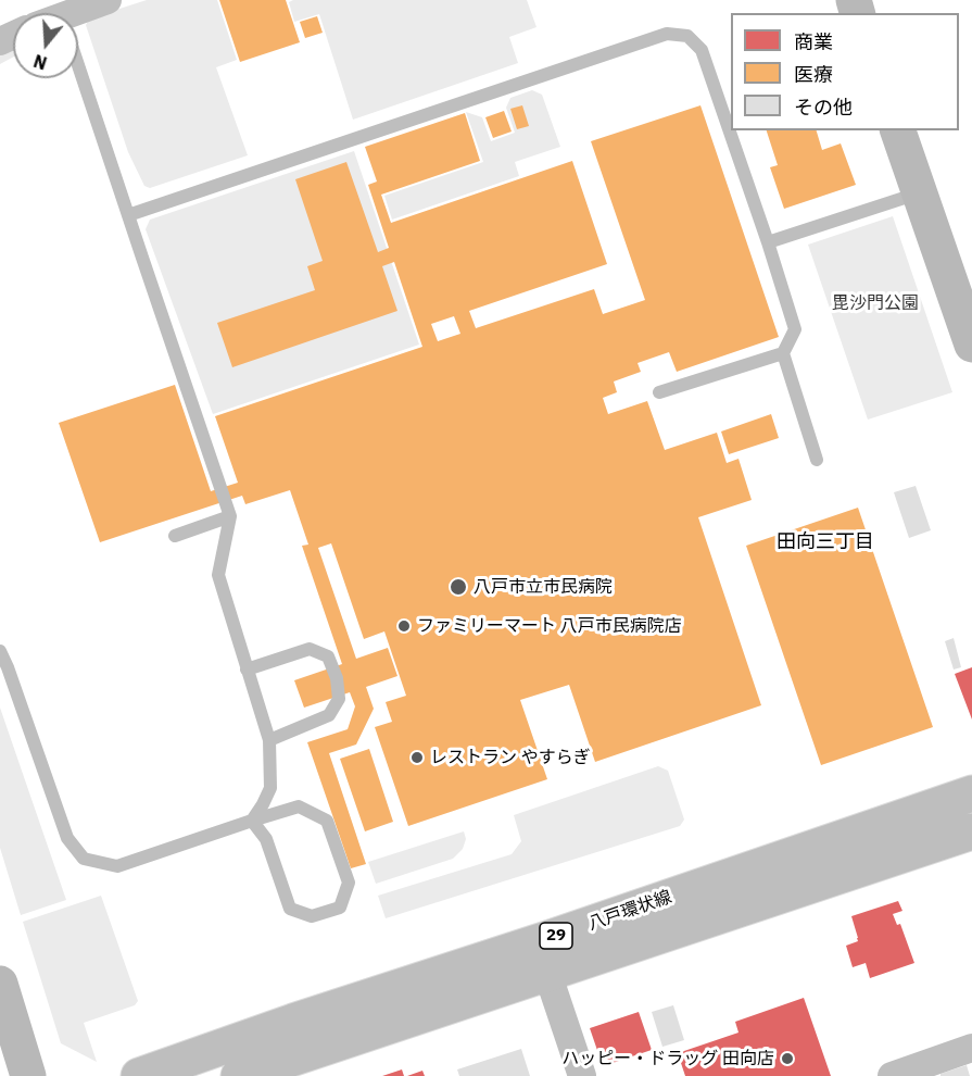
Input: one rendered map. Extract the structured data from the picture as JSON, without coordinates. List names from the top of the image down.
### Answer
{
  "streets": {
    "main road": ["八戸環状線", "29"]
  },
  "districts": ["田向三丁目"],
  "parks": ["毘沙門公園"],
  "places": [
    "八戸市立市民病院",
    "ファミリーマート 八戸市民病院店",
    "レストラン やすらぎ",
    "ハッピー・ドラッグ 田向店"
  ],
  "legend": ["商業", "医療", "その他"],
  "north": "bottom"
}
